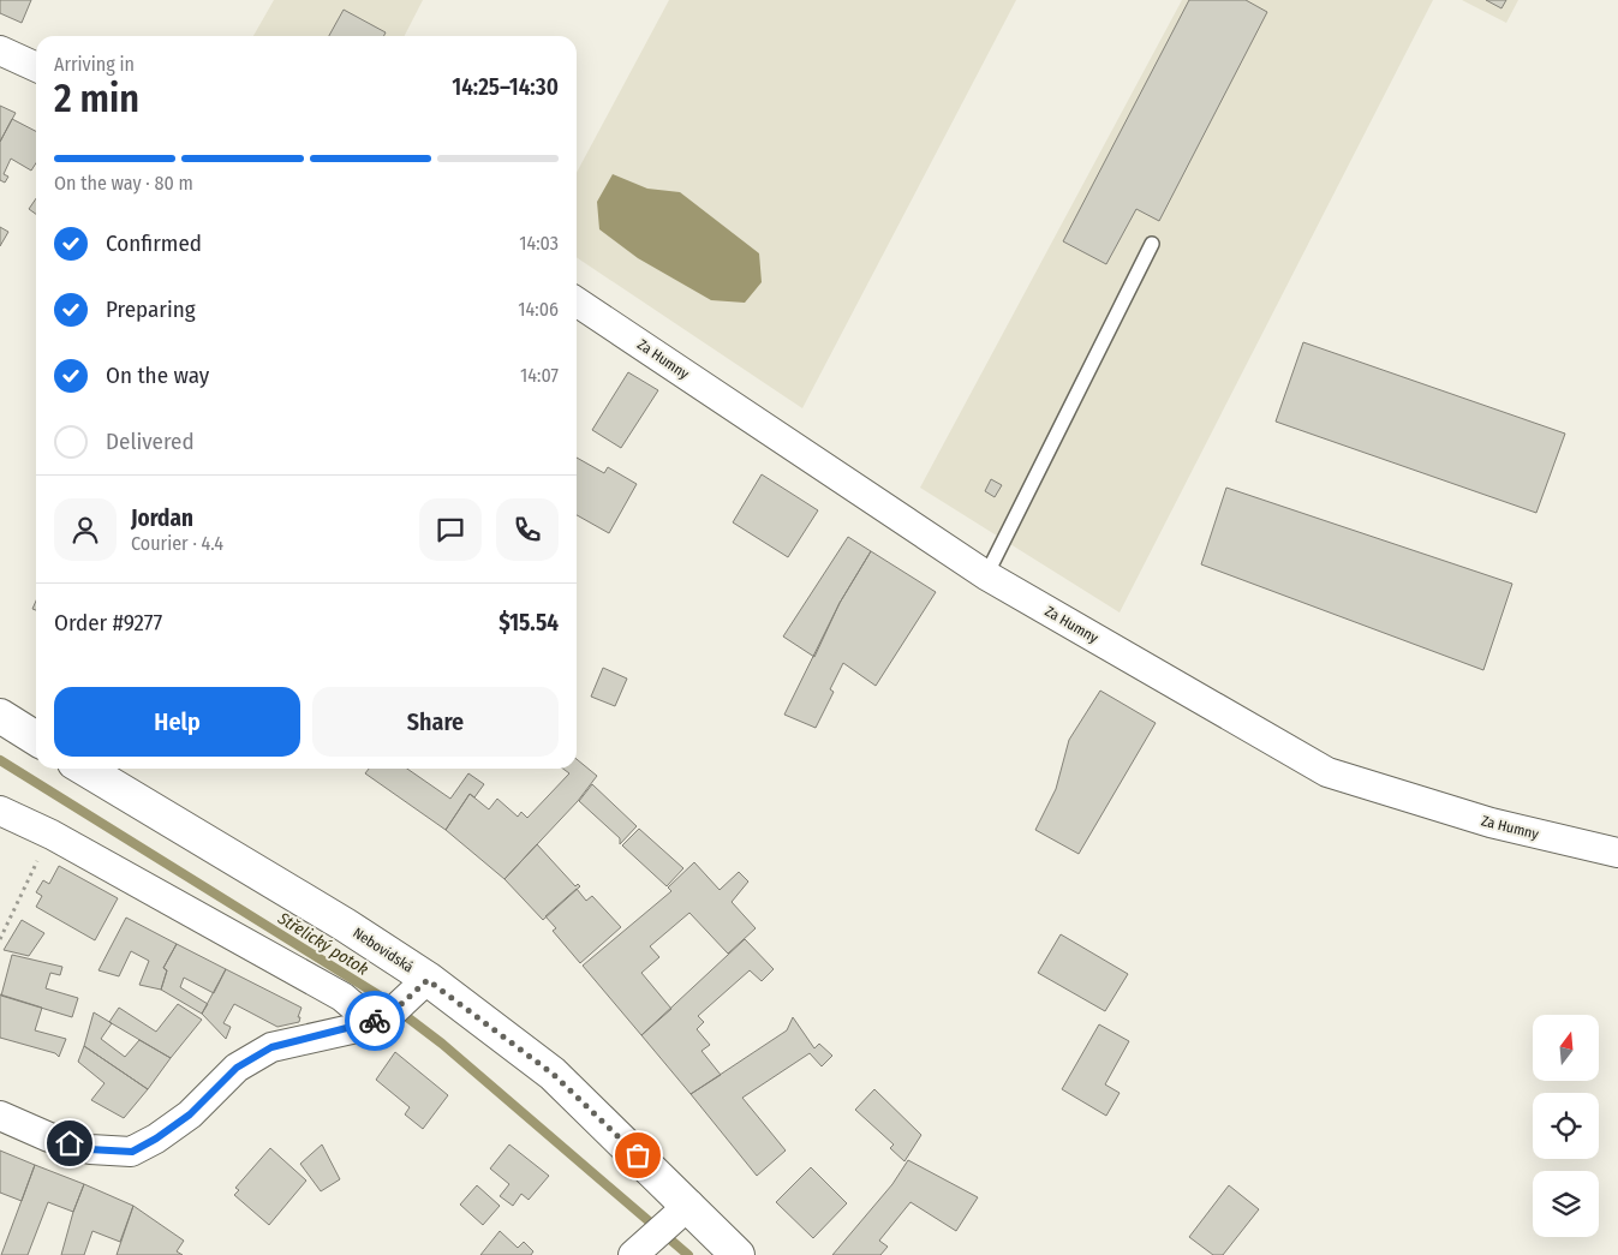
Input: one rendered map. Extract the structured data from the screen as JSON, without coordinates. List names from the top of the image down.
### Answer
{
  "streets": {
    "street": ["Za Humny", "Nebovidská"]
  },
  "water": ["Střelický potok"],
  "north": "top",
  "page": {
    "heading": ["2 min", "Arriving in", "14:25–14:30"],
    "panel": [
      "Jordan",
      "Courier · 4.4",
      "Order #9277",
      "$15.54"
    ],
    "bar": "On the way · 80 m",
    "list": [
      ["Confirmed", "14:03"],
      ["Preparing", "14:06"],
      ["On the way", "14:07"],
      "Delivered"
    ],
    "buttons": ["Help", "Share"]
  }
}
